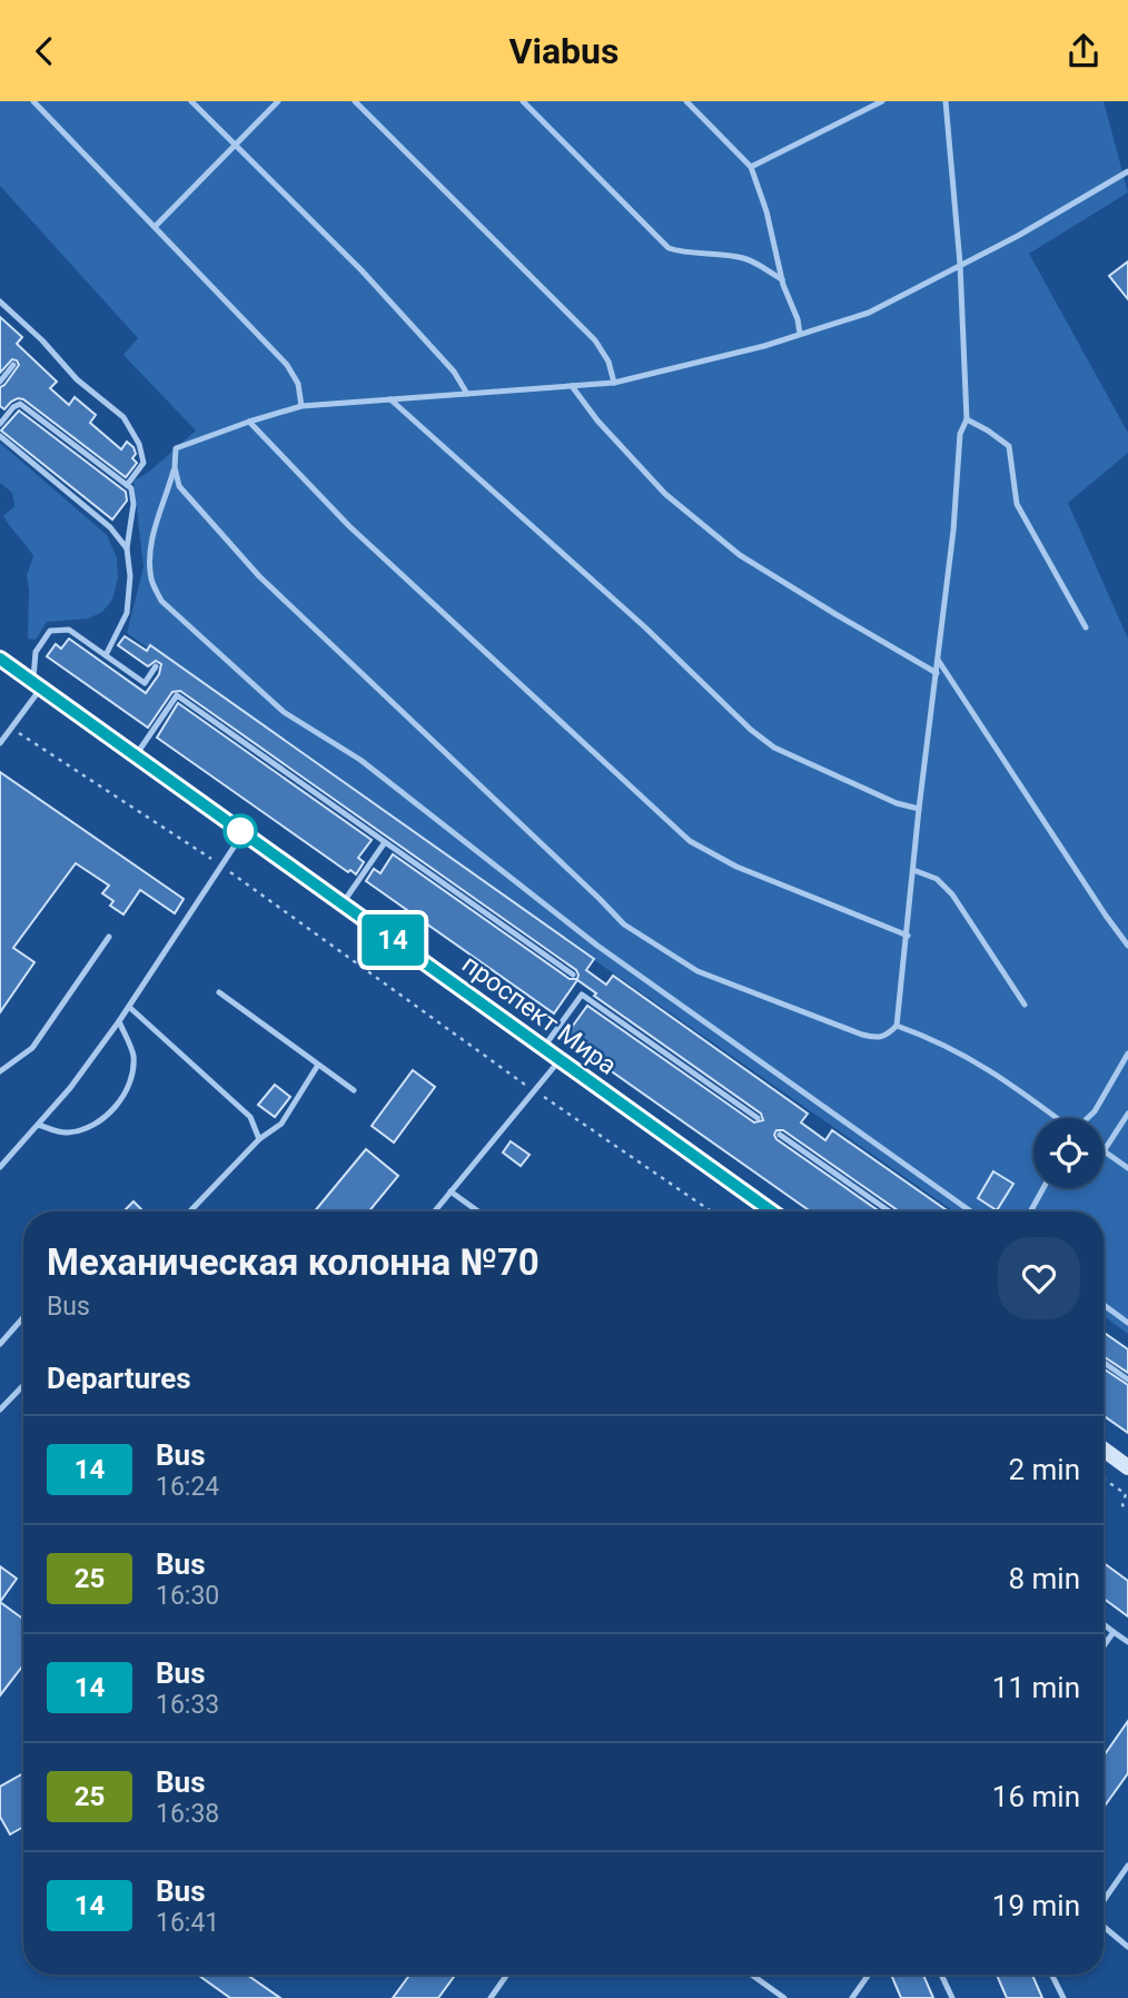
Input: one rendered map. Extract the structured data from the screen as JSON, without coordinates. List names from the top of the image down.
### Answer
{
  "streets": {
    "street": ["проспект Мира"]
  },
  "lines": ["bus line 14"],
  "page": {
    "header": "Viabus",
    "on_map": "14",
    "heading": [
      ["Механическая колонна №70", "Bus"],
      "Departures"
    ],
    "list": [
      {
        "mark": "14",
        "name": "Bus",
        "note": "16:24",
        "value": "2 min"
      },
      {
        "mark": "25",
        "name": "Bus",
        "note": "16:30",
        "value": "8 min"
      },
      {
        "mark": "14",
        "name": "Bus",
        "note": "16:33",
        "value": "11 min"
      },
      {
        "mark": "25",
        "name": "Bus",
        "note": "16:38",
        "value": "16 min"
      },
      {
        "mark": "14",
        "name": "Bus",
        "note": "16:41",
        "value": "19 min"
      }
    ]
  }
}
